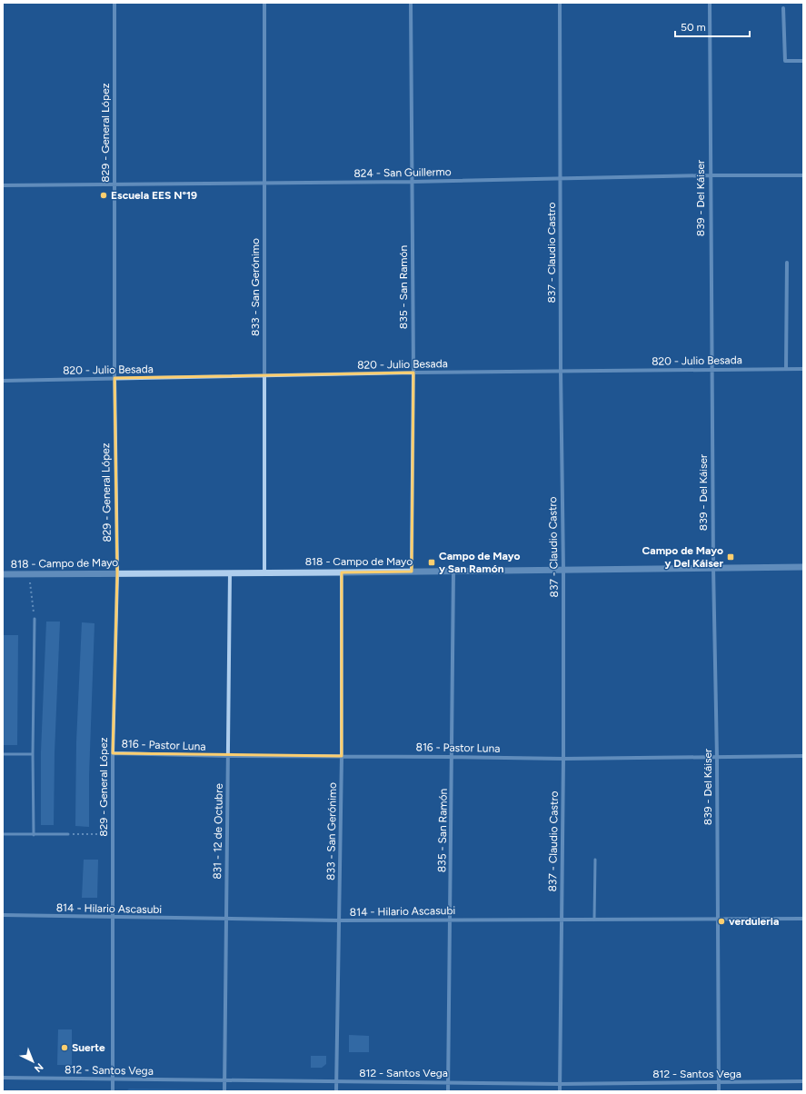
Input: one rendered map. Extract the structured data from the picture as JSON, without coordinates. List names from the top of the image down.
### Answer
{
  "streets": {
    "street": [
      "829 - General López",
      "824 - San Guillermo",
      "839 - Del Káiser",
      "837 - Claudio Castro",
      "833 - San Gerónimo",
      "835 - San Ramón",
      "820 - Julio Besada",
      "818 - Campo de Mayo",
      "816 - Pastor Luna",
      "831 - 12 de Octubre",
      "814 - Hilario Ascasubi",
      "812 - Santos Vega"
    ]
  },
  "crossings": [
    ["829 - General López", "824 - San Guillermo"],
    ["829 - General López", "820 - Julio Besada"],
    ["829 - General López", "818 - Campo de Mayo"],
    ["829 - General López", "816 - Pastor Luna"],
    ["829 - General López", "814 - Hilario Ascasubi"],
    ["829 - General López", "812 - Santos Vega"],
    ["824 - San Guillermo", "839 - Del Káiser"],
    ["824 - San Guillermo", "837 - Claudio Castro"],
    ["824 - San Guillermo", "833 - San Gerónimo"],
    ["824 - San Guillermo", "835 - San Ramón"],
    ["839 - Del Káiser", "820 - Julio Besada"],
    ["839 - Del Káiser", "818 - Campo de Mayo"],
    ["839 - Del Káiser", "816 - Pastor Luna"],
    ["839 - Del Káiser", "814 - Hilario Ascasubi"],
    ["839 - Del Káiser", "812 - Santos Vega"],
    ["837 - Claudio Castro", "820 - Julio Besada"],
    ["837 - Claudio Castro", "818 - Campo de Mayo"],
    ["837 - Claudio Castro", "816 - Pastor Luna"],
    ["837 - Claudio Castro", "814 - Hilario Ascasubi"],
    ["837 - Claudio Castro", "812 - Santos Vega"],
    ["833 - San Gerónimo", "820 - Julio Besada"],
    ["833 - San Gerónimo", "818 - Campo de Mayo"],
    ["833 - San Gerónimo", "816 - Pastor Luna"],
    ["833 - San Gerónimo", "814 - Hilario Ascasubi"],
    ["833 - San Gerónimo", "812 - Santos Vega"],
    ["835 - San Ramón", "820 - Julio Besada"],
    ["835 - San Ramón", "818 - Campo de Mayo"],
    ["835 - San Ramón", "816 - Pastor Luna"],
    ["835 - San Ramón", "814 - Hilario Ascasubi"],
    ["835 - San Ramón", "812 - Santos Vega"],
    ["818 - Campo de Mayo", "831 - 12 de Octubre"],
    ["816 - Pastor Luna", "831 - 12 de Octubre"],
    ["831 - 12 de Octubre", "814 - Hilario Ascasubi"],
    ["831 - 12 de Octubre", "812 - Santos Vega"]
  ],
  "places": {
    "other": ["Escuela EES N°19", "verduleria", "Suerte"],
    "transit": ["Campo de Mayo y Del Káiser", "Campo de Mayo y San Ramón"]
  },
  "scale_bar": "50 m",
  "north": "bottom right"
}
